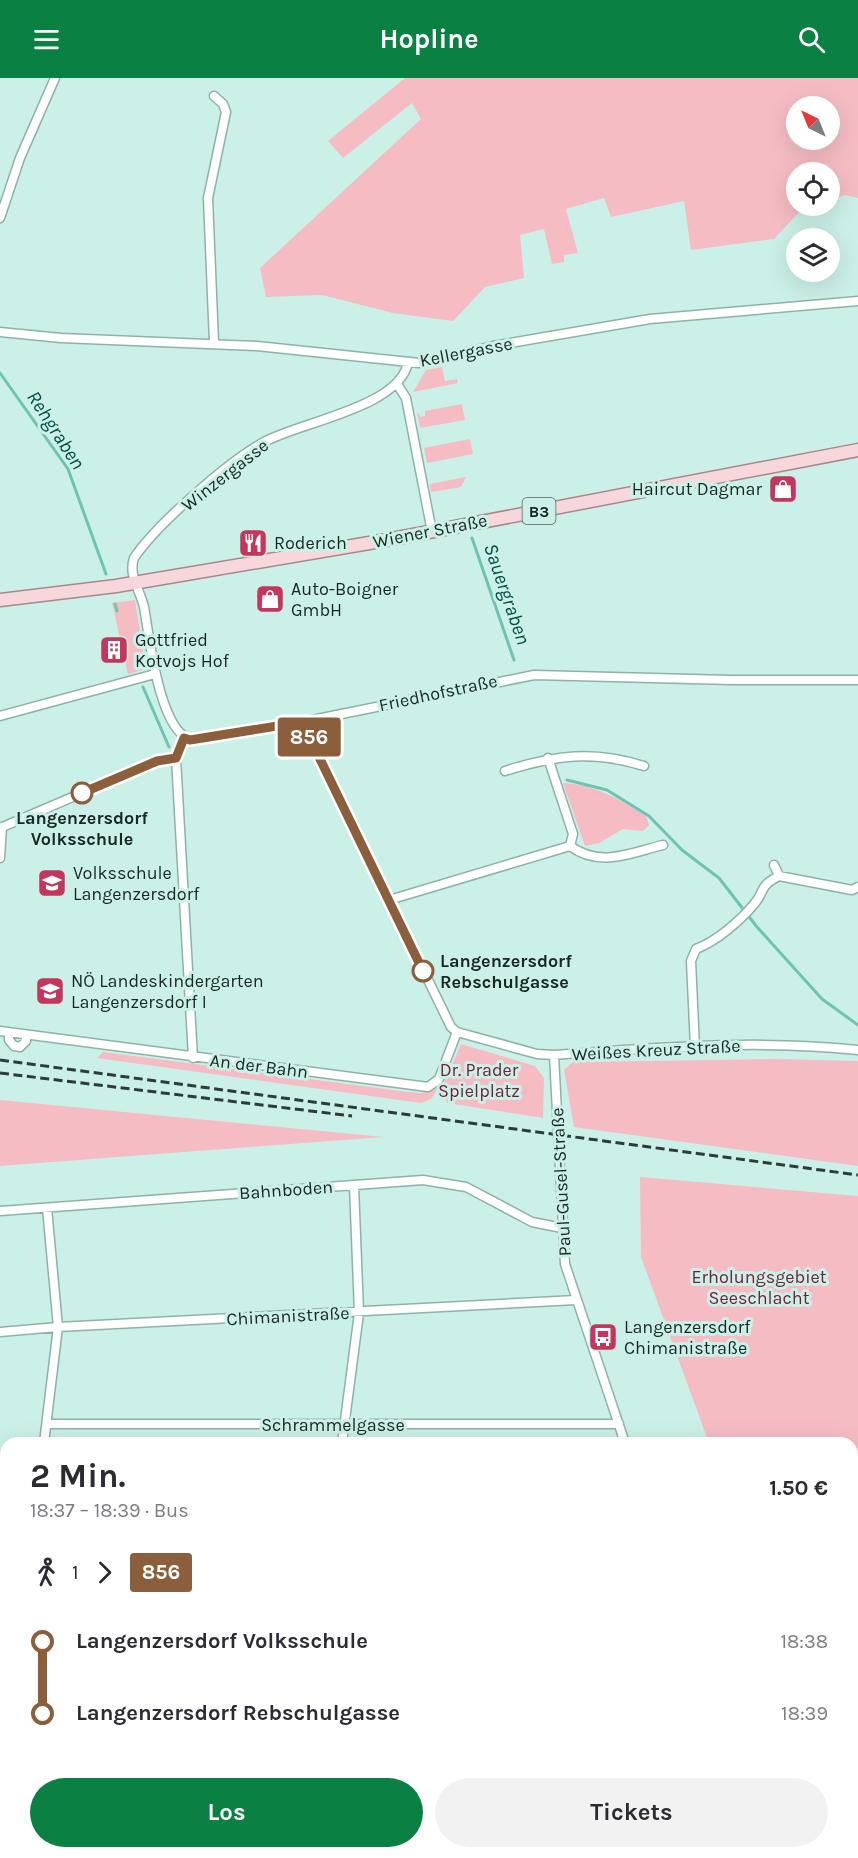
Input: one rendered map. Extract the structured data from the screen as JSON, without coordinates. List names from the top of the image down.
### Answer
{
  "streets": {
    "main road": ["B3", "Wiener Straße"],
    "street": [
      "Kellergasse",
      "Winzergasse",
      "Friedhofstraße",
      "Weißes Kreuz Straße",
      "An der Bahn",
      "Paul-Gusel-Straße",
      "Bahnboden",
      "Chimanistraße",
      "Schrammelgasse"
    ]
  },
  "crossings": [
    ["Winzergasse", "Wiener Straße"],
    ["Weißes Kreuz Straße", "An der Bahn"],
    ["Weißes Kreuz Straße", "Paul-Gusel-Straße"],
    ["Paul-Gusel-Straße", "Bahnboden"],
    ["Paul-Gusel-Straße", "Chimanistraße"],
    ["Paul-Gusel-Straße", "Schrammelgasse"]
  ],
  "water": ["Rehgraben", "Sauergraben"],
  "parks": ["Dr. Prader Spielplatz", "Erholungsgebiet Seeschlacht"],
  "places": {
    "shop": ["Haircut Dagmar", "Auto-Boigner GmbH"],
    "restaurant": ["Roderich"],
    "building": ["Gottfried Kotvojs Hof"],
    "other": ["Langenzersdorf Volksschule", "Langenzersdorf Rebschulgasse"],
    "school or university": ["Volksschule Langenzersdorf", "NÖ Landeskindergarten Langenzersdorf I"],
    "bus stop": ["Langenzersdorf Chimanistraße"]
  },
  "lines": ["bus line 856"],
  "north": "top left",
  "page": {
    "header": "Hopline",
    "on_map": "856",
    "heading": ["2 Min.", "18:37 – 18:39 · Bus", "1.50 €"],
    "legs": ["1", "856"],
    "list": [
      {
        "name": "Langenzersdorf Volksschule",
        "value": "18:38"
      },
      {
        "name": "Langenzersdorf Rebschulgasse",
        "value": "18:39"
      }
    ],
    "buttons": ["Los", "Tickets"]
  }
}
